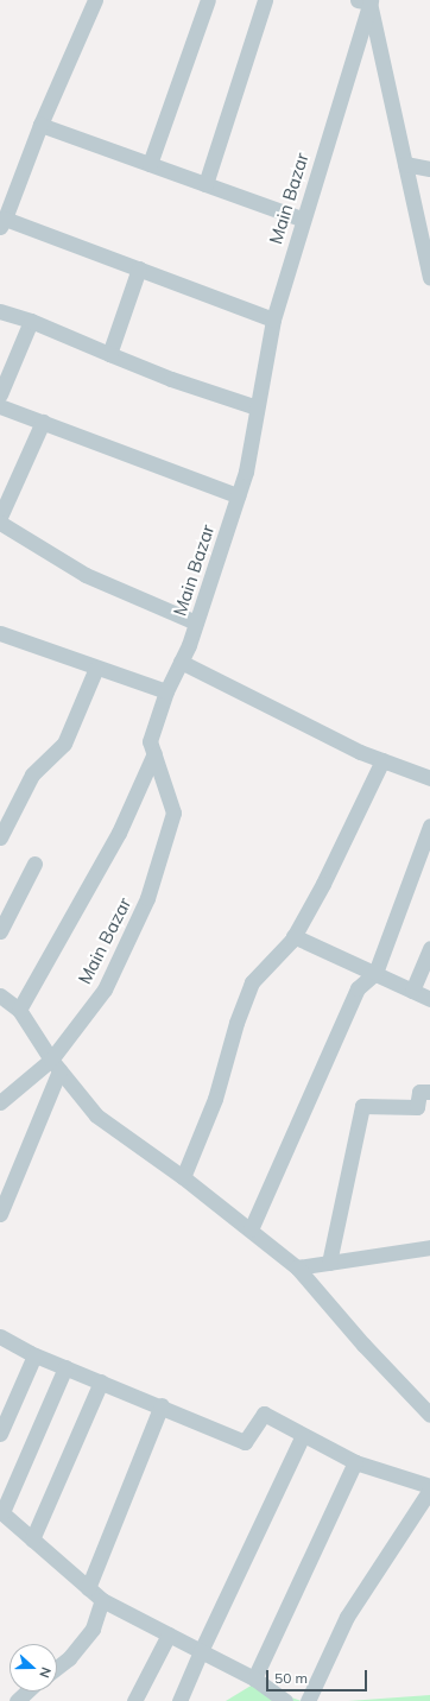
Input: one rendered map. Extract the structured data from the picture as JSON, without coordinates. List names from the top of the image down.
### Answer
{
  "streets": {
    "street": ["Main Bazar"]
  },
  "scale_bar": "50 m",
  "north": "right"
}
